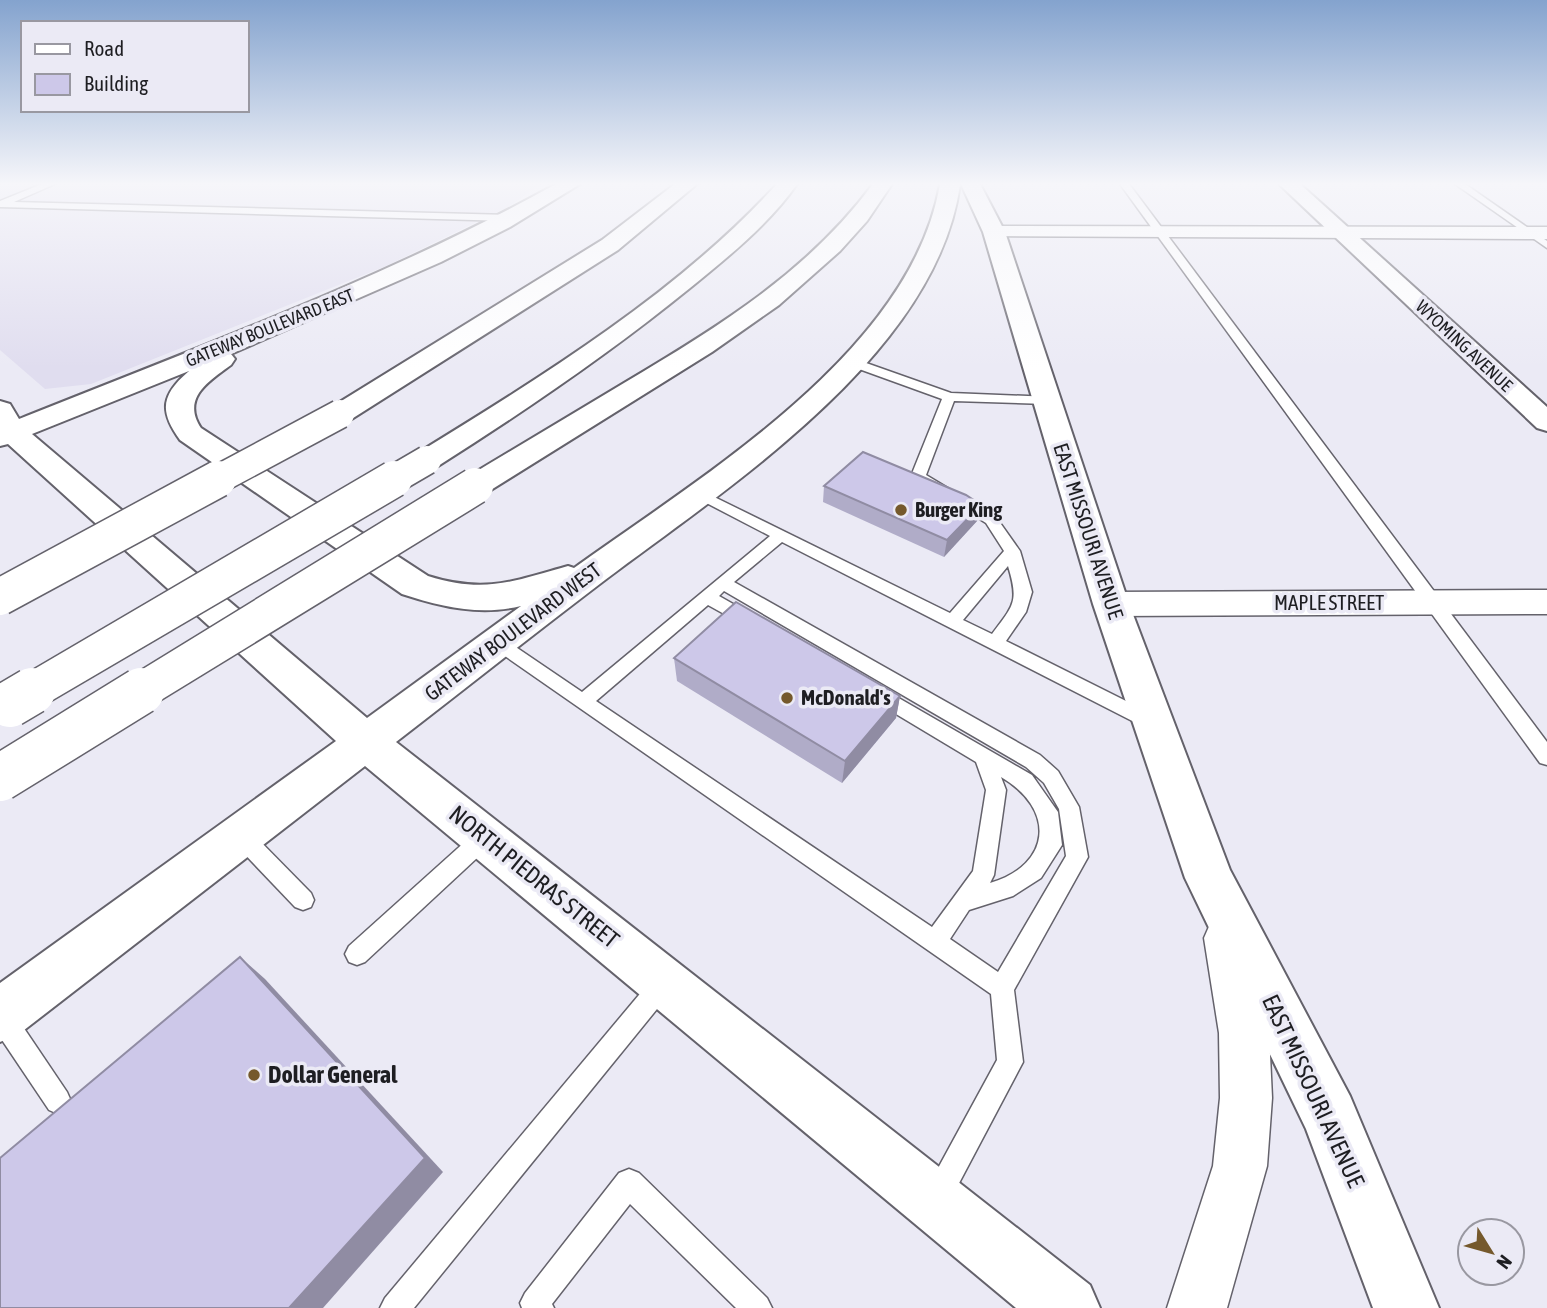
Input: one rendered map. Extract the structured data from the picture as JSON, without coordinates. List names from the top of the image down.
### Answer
{
  "streets": {
    "main road": [
      "GATEWAY BOULEVARD EAST",
      "WYOMING AVENUE",
      "EAST MISSOURI AVENUE",
      "GATEWAY BOULEVARD WEST",
      "NORTH PIEDRAS STREET"
    ],
    "street": ["MAPLE STREET"]
  },
  "crossings": [
    ["GATEWAY BOULEVARD EAST", "NORTH PIEDRAS STREET"],
    ["EAST MISSOURI AVENUE", "MAPLE STREET"],
    ["GATEWAY BOULEVARD WEST", "NORTH PIEDRAS STREET"]
  ],
  "places": ["Burger King", "McDonald's", "Dollar General"],
  "legend": ["Road", "Building"],
  "north": "bottom right"
}
